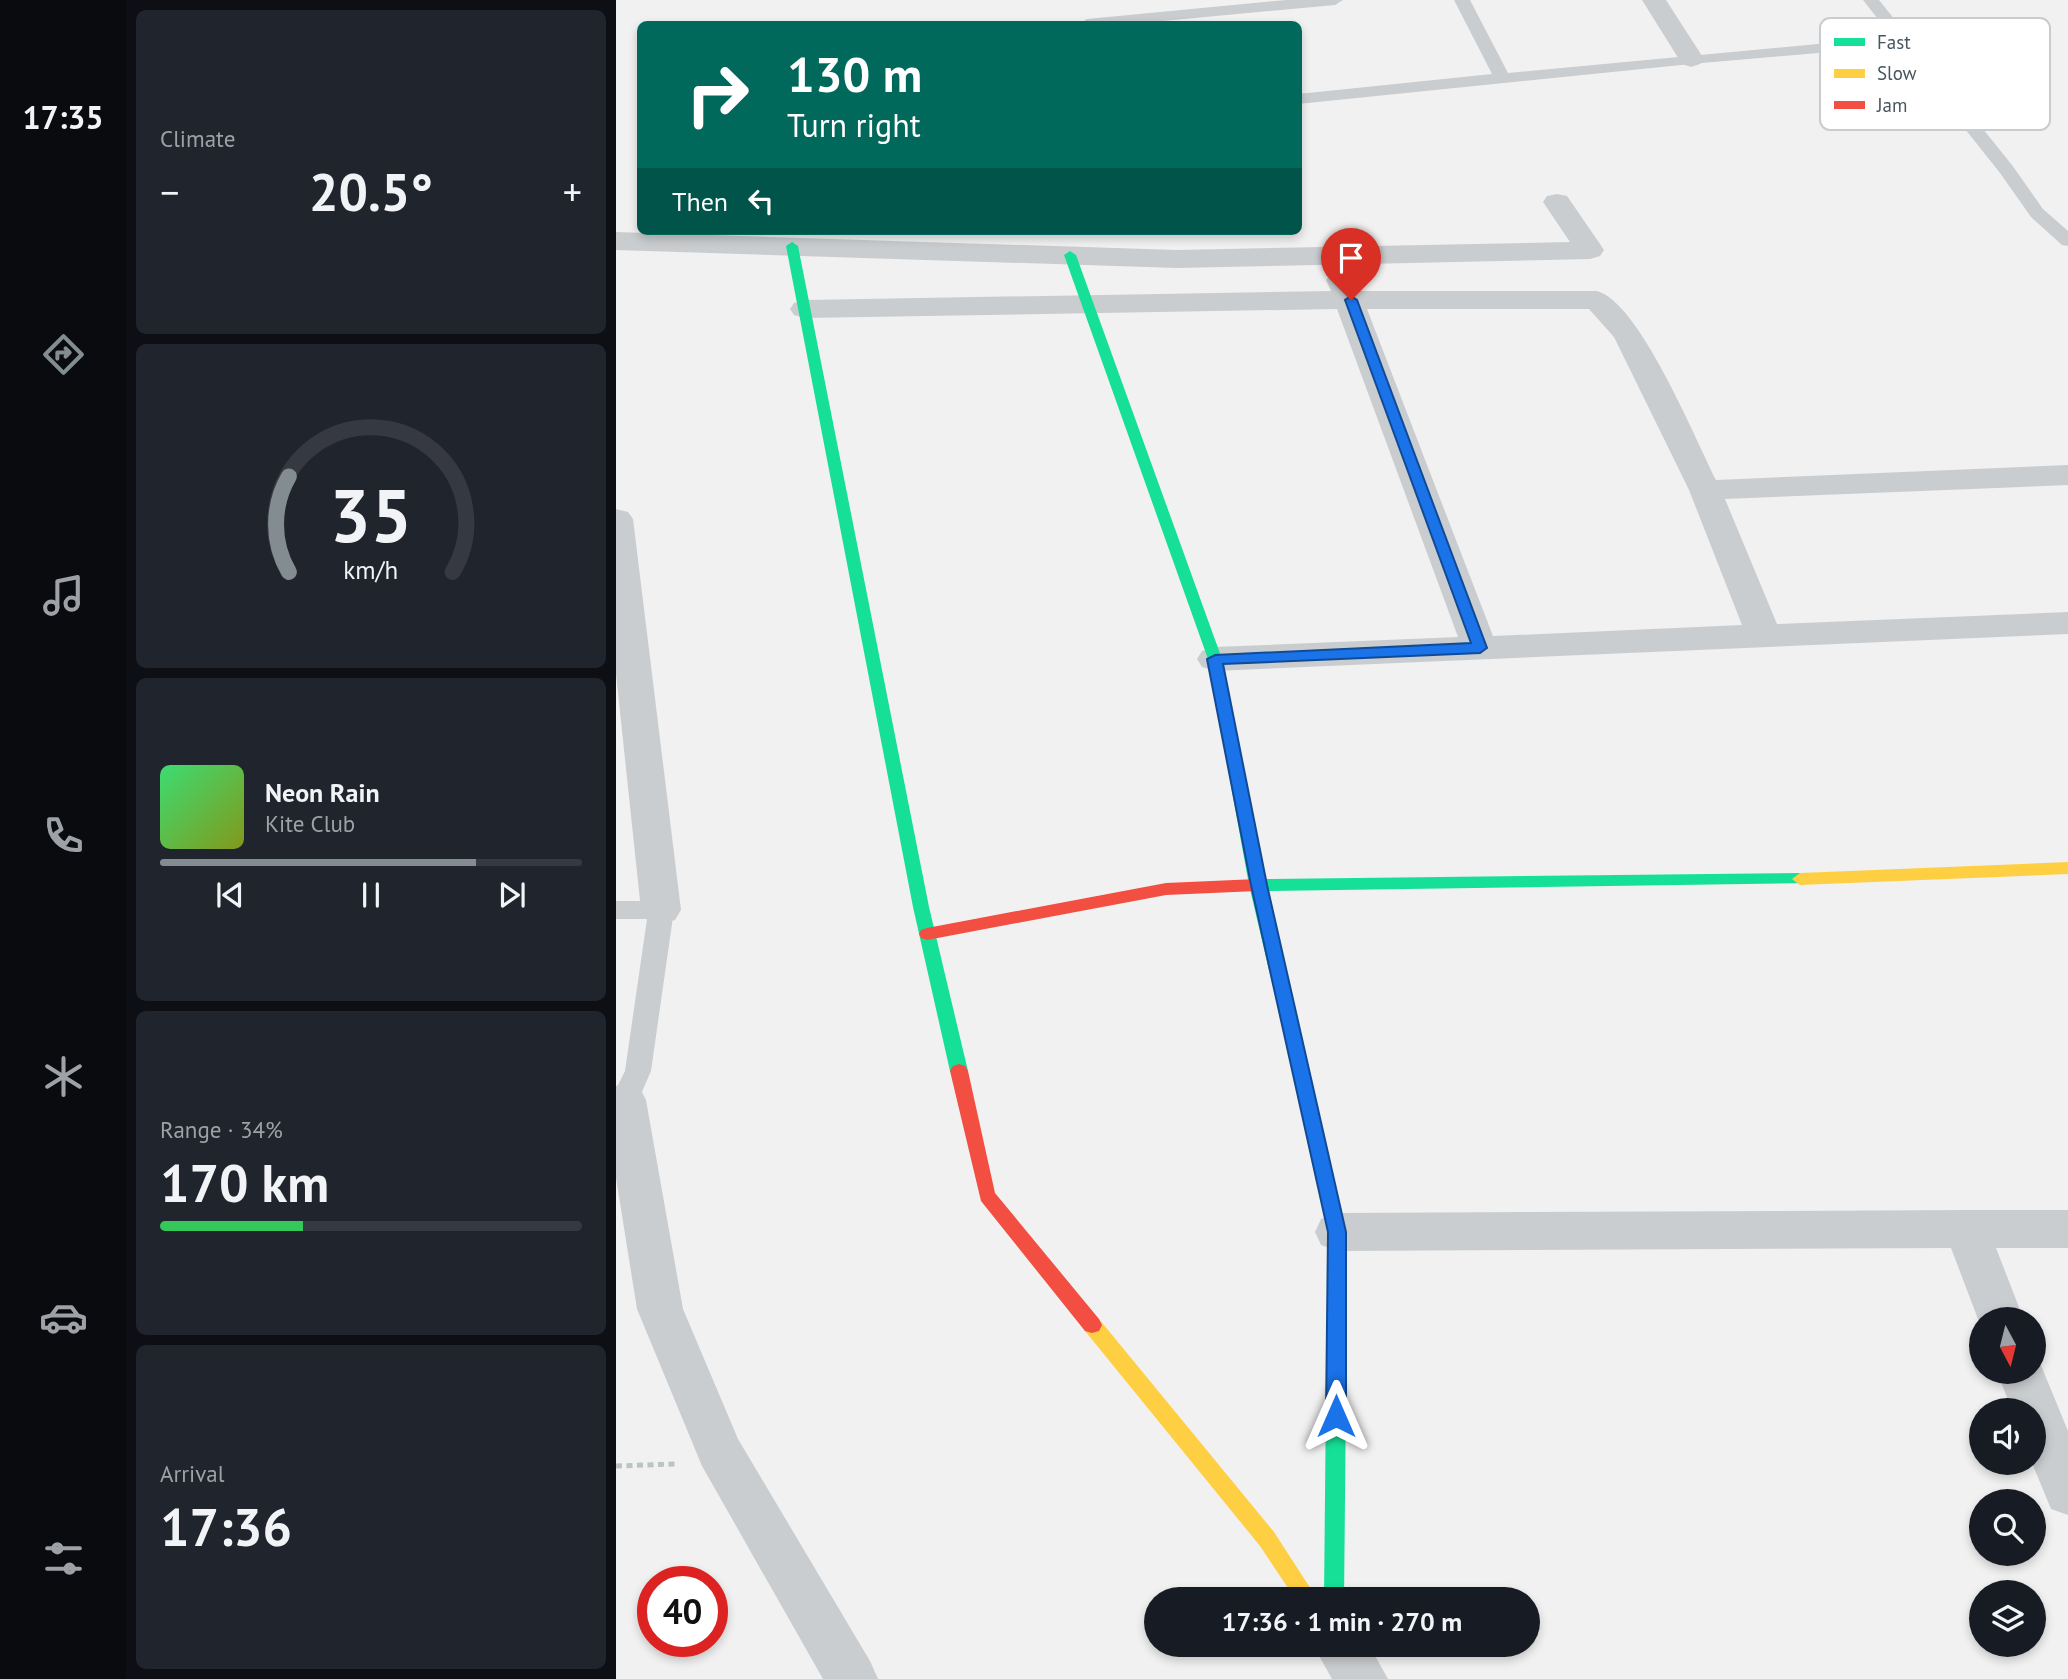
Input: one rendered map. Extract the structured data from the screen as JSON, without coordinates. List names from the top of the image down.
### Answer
{
  "legend": ["Fast", "Slow", "Jam"],
  "north": "bottom",
  "page": {
    "tabs": "17:35",
    "tile": [
      "Climate",
      ["Range · 34%", "170 km"],
      ["Arrival", "17:36"]
    ],
    "turn": ["130 m", "Turn right"],
    "heat": ["−", "20.5°", "+"],
    "then": "Then",
    "song": ["Neon Rain", "Kite Club"],
    "limit": "40",
    "trip": "17:36 · 1 min · 270 m",
    "gauge": ["35", "km/h"]
  }
}
